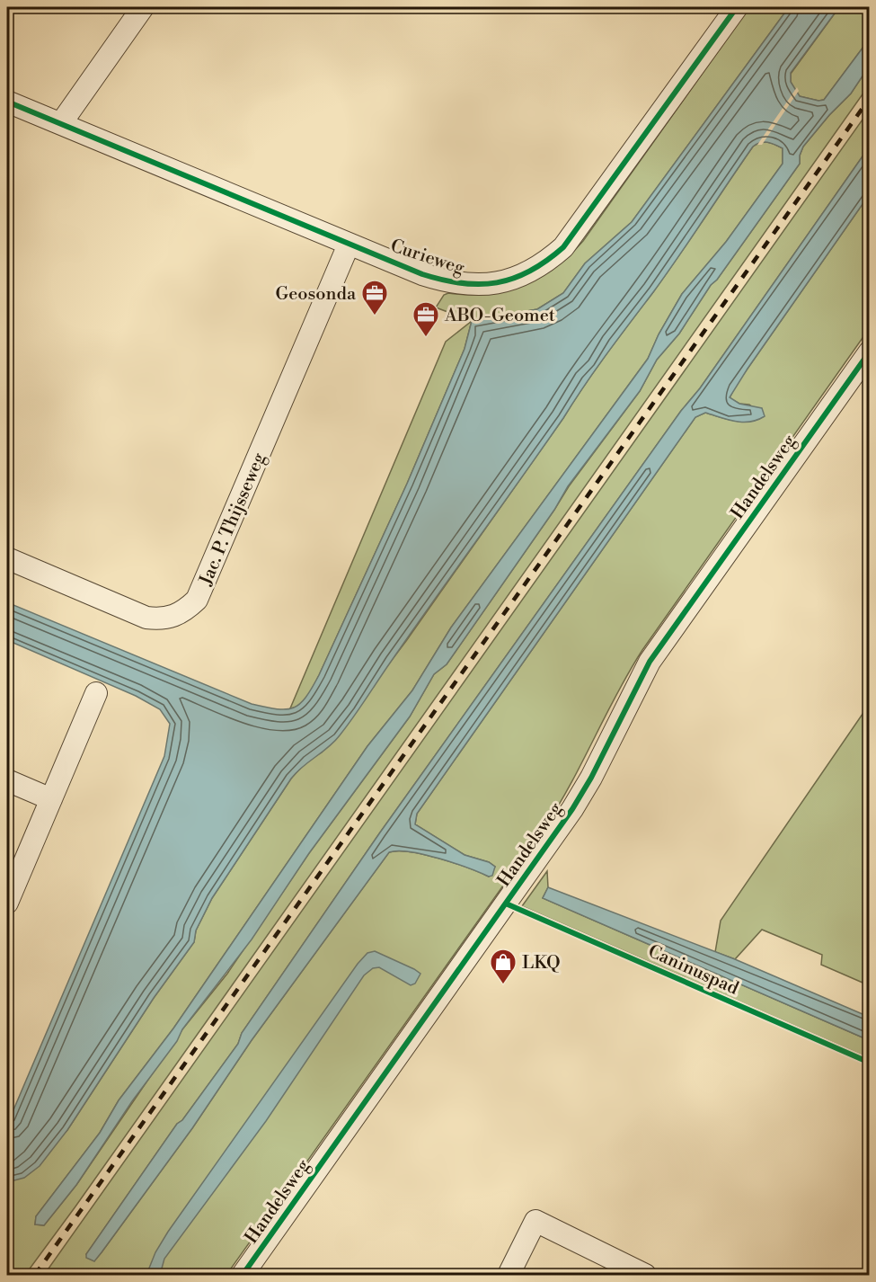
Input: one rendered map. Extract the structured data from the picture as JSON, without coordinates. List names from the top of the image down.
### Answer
{
  "streets": {
    "street": ["Curieweg", "Handelsweg", "Jac. P. Thijsseweg"],
    "cycle path": ["Caninuspad"]
  },
  "crossings": [
    ["Curieweg", "Jac. P. Thijsseweg"]
  ],
  "places": {
    "office": ["Geosonda", "ABO-Geomet"],
    "shop": ["LKQ"]
  }
}
